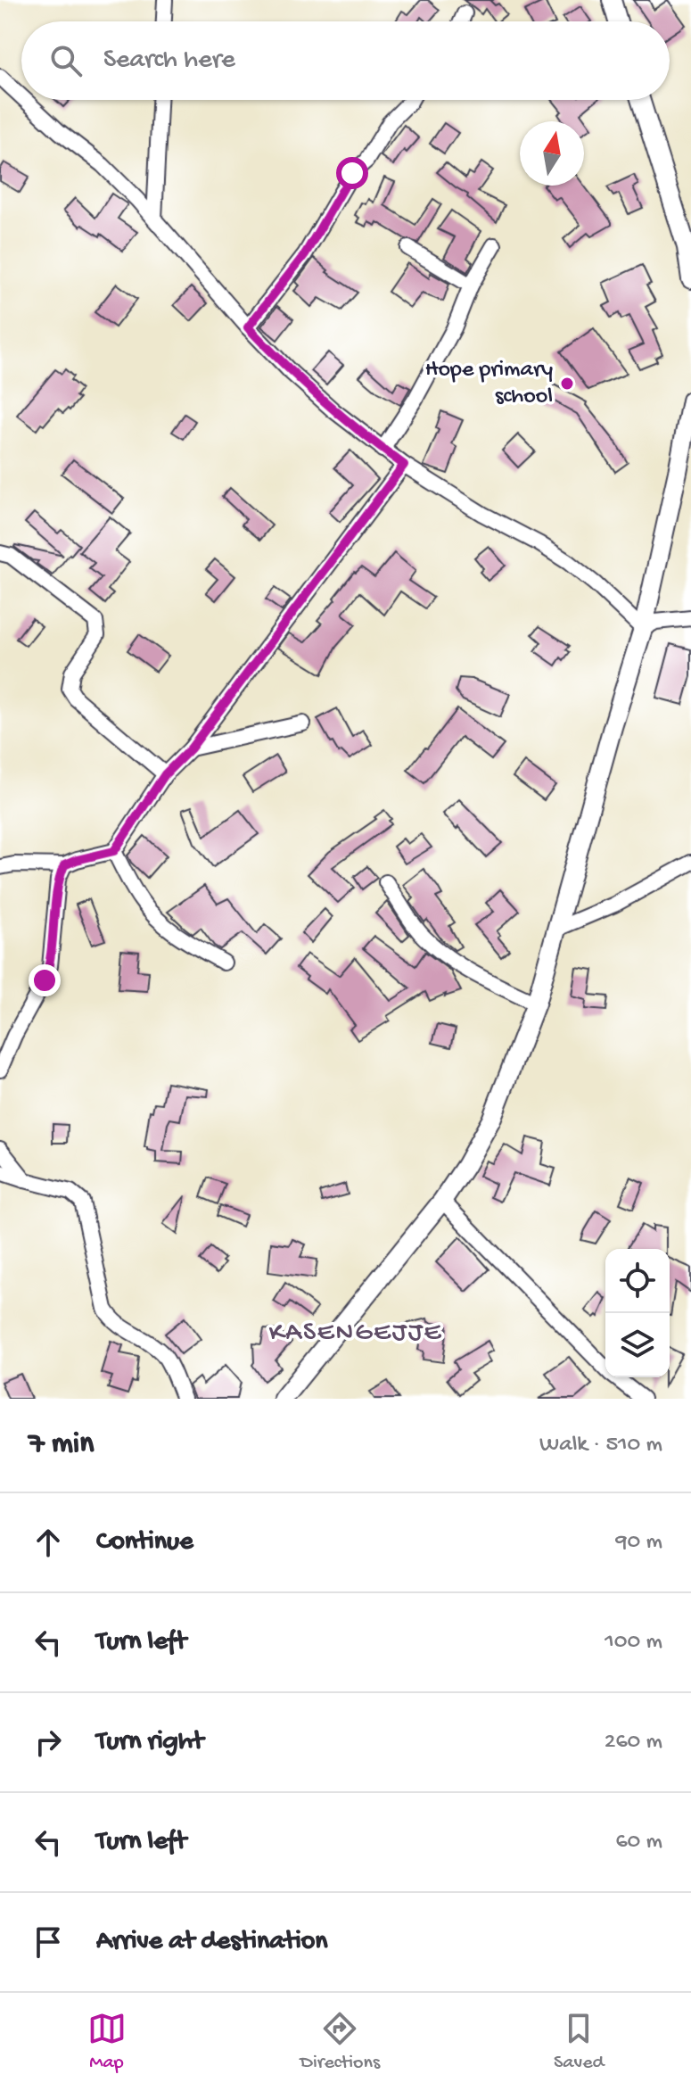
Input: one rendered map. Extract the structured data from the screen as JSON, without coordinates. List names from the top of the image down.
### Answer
{
  "districts": ["KASENGEJJE"],
  "places": ["Hope primary school"],
  "north": "top",
  "page": {
    "search": "Search here",
    "heading": ["7 min", "Walk · 510 m"],
    "list": [
      ["Continue", "90 m"],
      ["Turn left", "100 m"],
      ["Turn right", "260 m"],
      ["Turn left", "60 m"],
      "Arrive at destination"
    ],
    "nav": ["Map", "Directions", "Saved"]
  }
}
